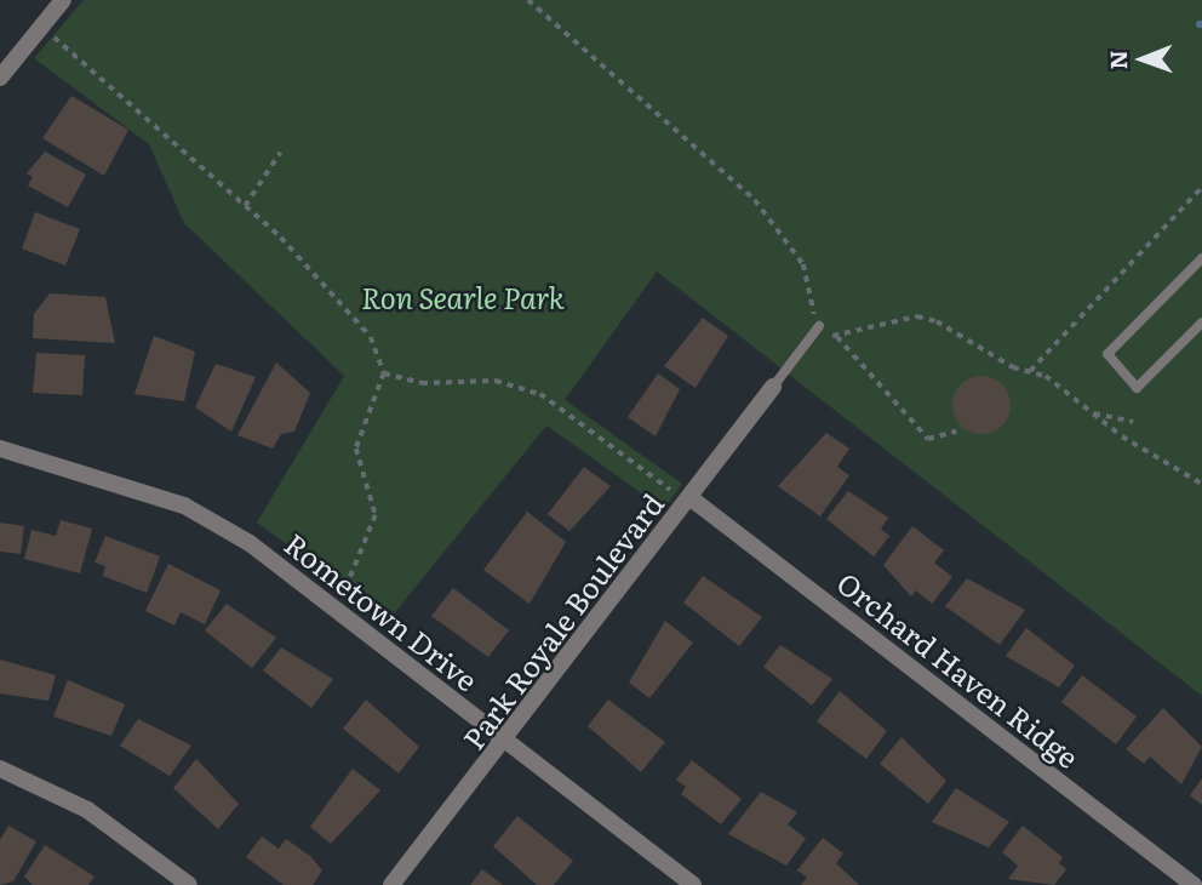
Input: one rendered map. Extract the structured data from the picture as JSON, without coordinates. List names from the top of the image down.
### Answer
{
  "streets": {
    "street": ["Rometown Drive", "Park Royale Boulevard", "Orchard Haven Ridge"]
  },
  "crossings": [
    ["Rometown Drive", "Park Royale Boulevard"],
    ["Park Royale Boulevard", "Orchard Haven Ridge"]
  ],
  "parks": ["Ron Searle Park"],
  "north": "left"
}
